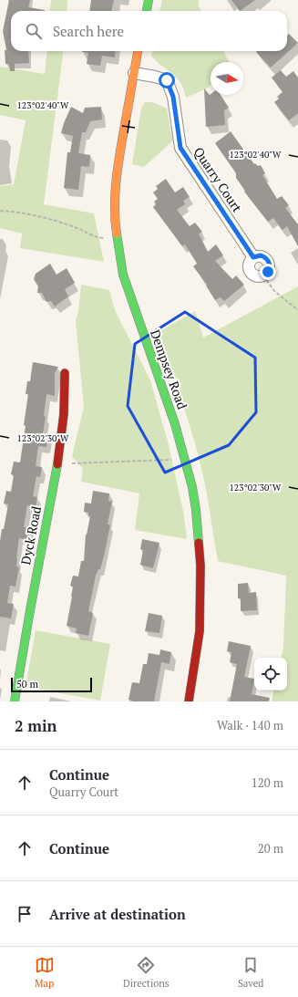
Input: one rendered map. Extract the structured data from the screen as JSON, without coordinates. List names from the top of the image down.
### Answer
{
  "streets": {
    "street": ["Quarry Court", "Dempsey Road", "Dyck Road"]
  },
  "crossings": [
    ["Quarry Court", "Dempsey Road"]
  ],
  "scale_bar": "50 m",
  "north": "right",
  "page": {
    "search": "Search here",
    "scale": "50 m",
    "heading": ["2 min", "Walk · 140 m"],
    "list": [
      ["Continue", "Quarry Court", "120 m"],
      ["Continue", "20 m"],
      "Arrive at destination"
    ],
    "nav": ["Map", "Directions", "Saved"]
  },
  "coordinates": ["123°02'40\"W", "123°02'30\"W"]
}
